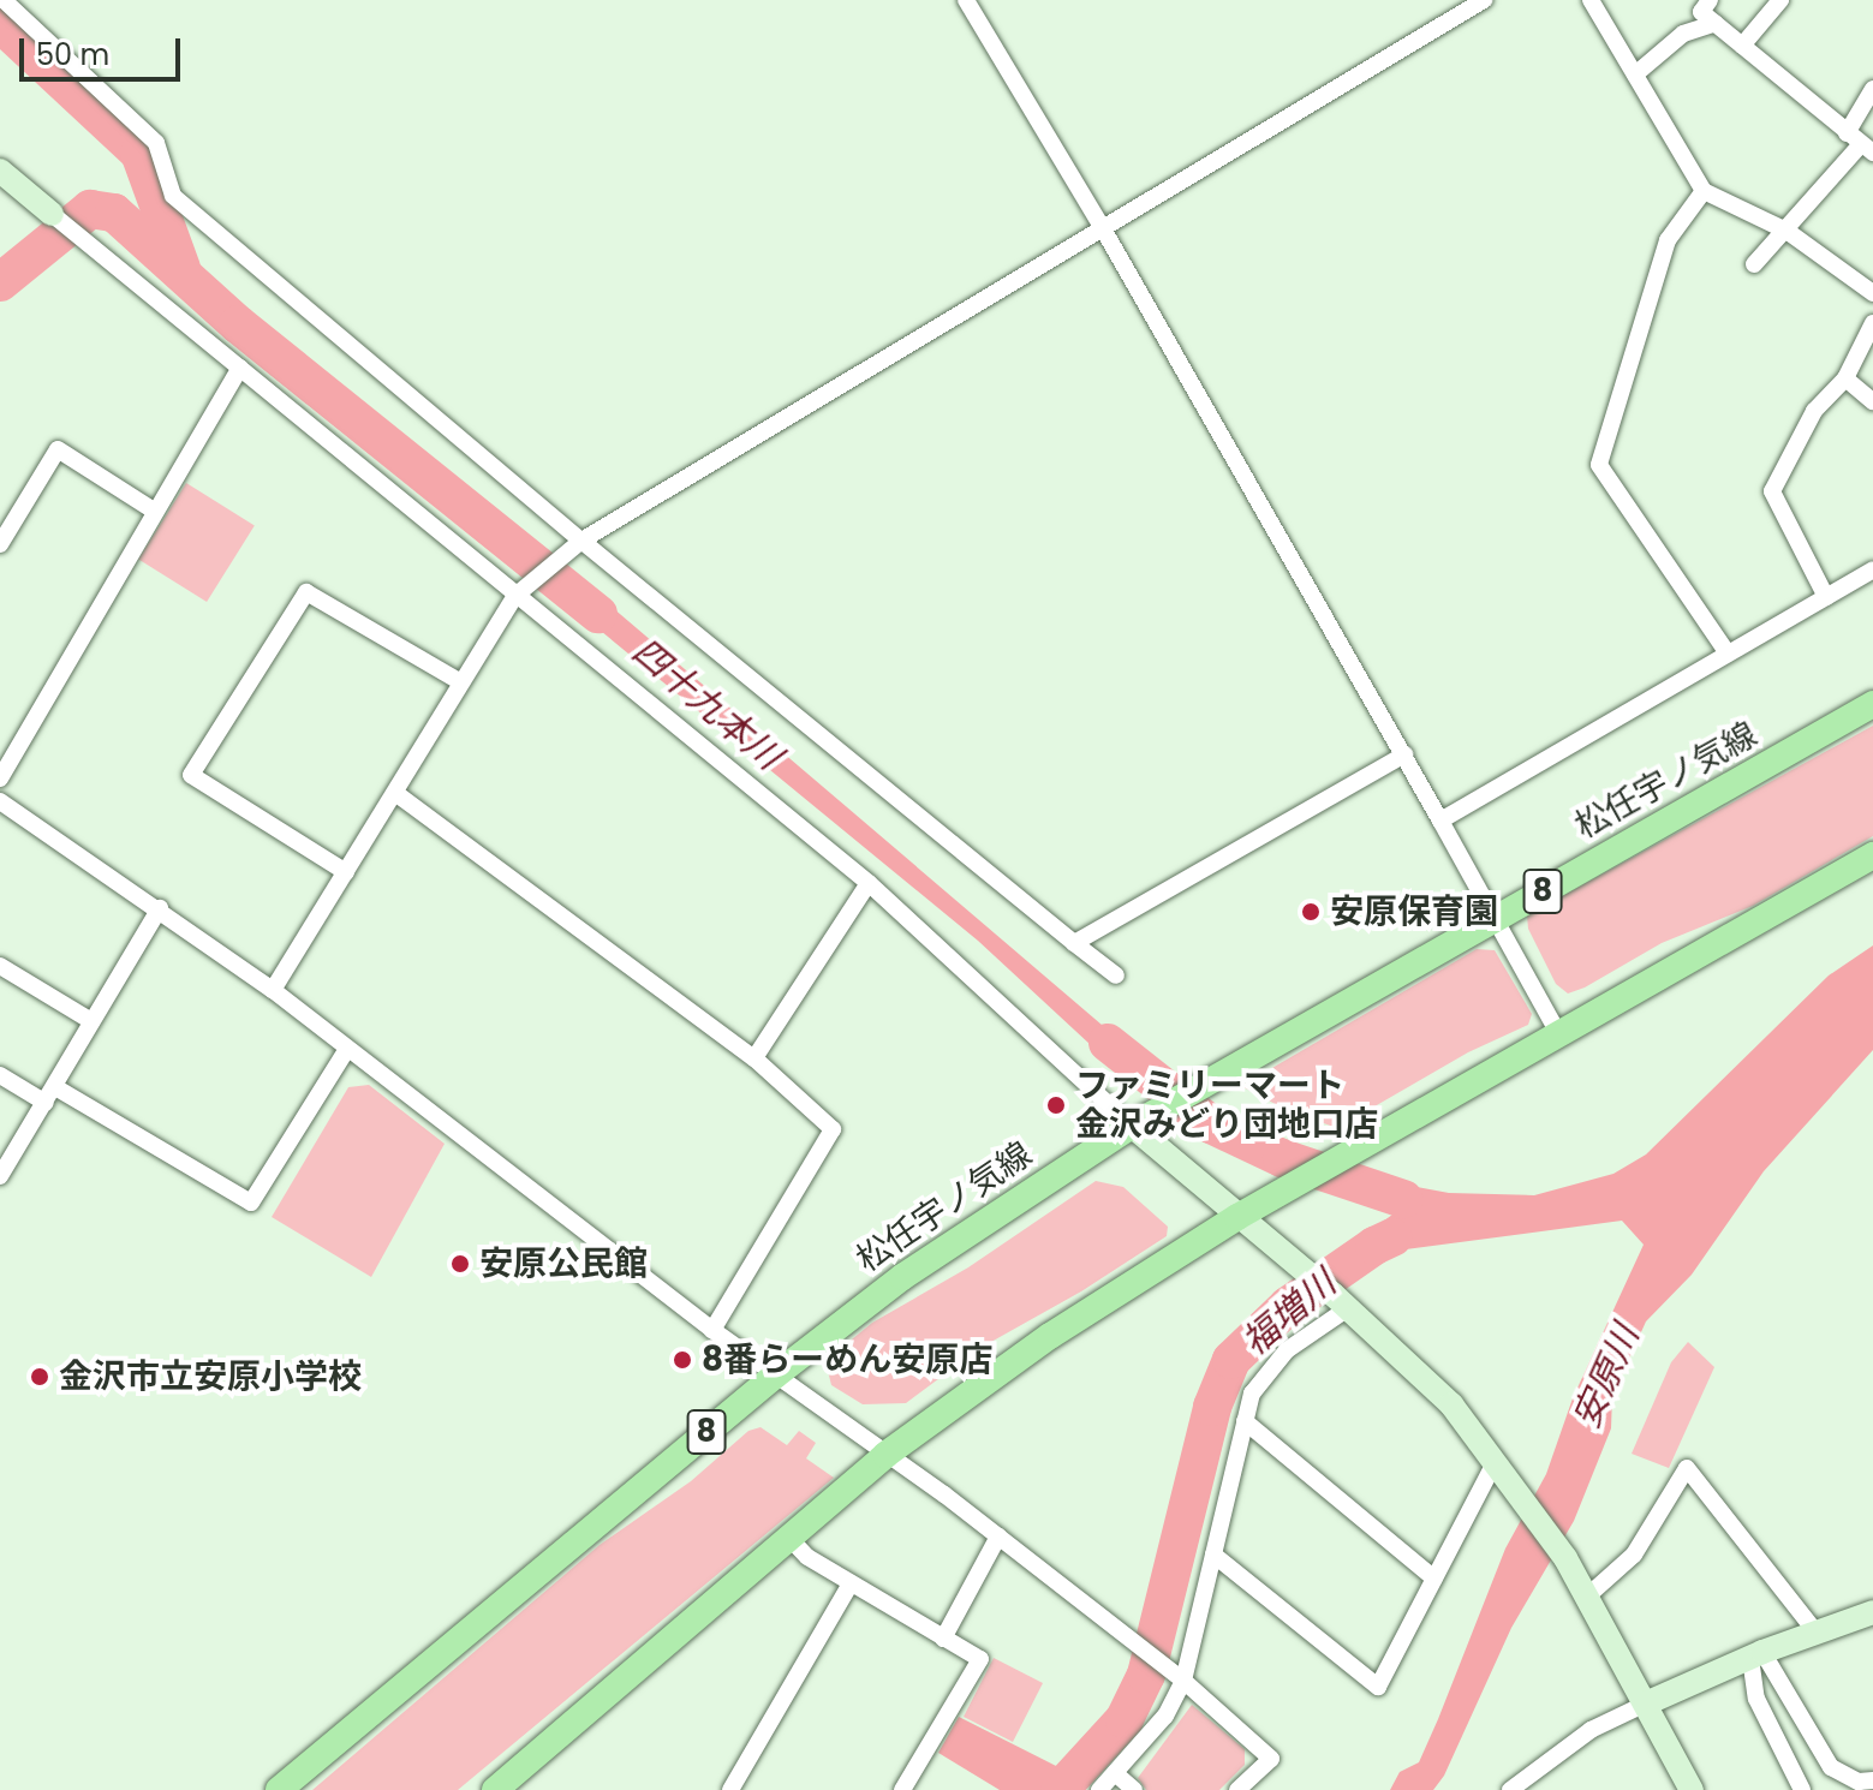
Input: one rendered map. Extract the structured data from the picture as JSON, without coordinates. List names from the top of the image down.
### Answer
{
  "streets": {
    "main road": ["松任宇ノ気線", "8"]
  },
  "water": ["四十九本川", "福増川", "安原川"],
  "places": [
    "安原保育園",
    "ファミリーマート 金沢みどり団地口店",
    "安原公民館",
    "8番らーめん安原店",
    "金沢市立安原小学校"
  ],
  "scale_bar": "50 m"
}
